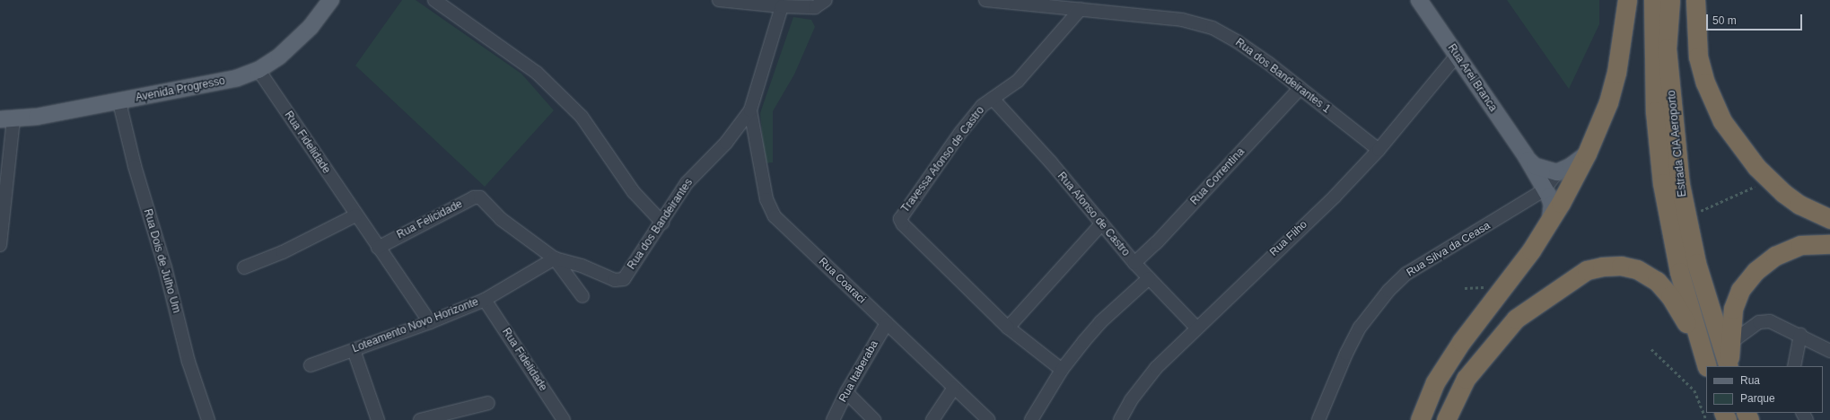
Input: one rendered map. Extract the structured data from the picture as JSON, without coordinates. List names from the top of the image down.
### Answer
{
  "streets": {
    "highway": ["Estrada CIA Aeroporto"],
    "main road": ["Rua Arei Branca", "Avenida Progresso"],
    "street": [
      "Rua dos Bandeirantes 1",
      "Rua Fidelidade",
      "Travessa Afonso de Castro",
      "Rua Correntina",
      "Rua Afonso de Castro",
      "Rua Felicidade",
      "Rua dos Bandeirantes",
      "Rua Fliho",
      "Rua Silva da Ceasa",
      "Rua Dois de Julho Um",
      "Rua Coaraci",
      "Loteamento Novo Horizonte",
      "Rua Itaberaba"
    ]
  },
  "crossings": [
    ["Rua dos Bandeirantes 1", "Travessa Afonso de Castro"],
    ["Rua dos Bandeirantes 1", "Rua Correntina"],
    ["Rua dos Bandeirantes 1", "Rua Fliho"],
    ["Rua Arei Branca", "Rua Fliho"],
    ["Rua Arei Branca", "Rua Silva da Ceasa"],
    ["Avenida Progresso", "Rua Fidelidade"],
    ["Avenida Progresso", "Rua Dois de Julho Um"],
    ["Rua Fidelidade", "Rua Felicidade"],
    ["Rua Fidelidade", "Loteamento Novo Horizonte"],
    ["Travessa Afonso de Castro", "Rua Afonso de Castro"],
    ["Rua Correntina", "Rua Afonso de Castro"],
    ["Rua Afonso de Castro", "Rua Fliho"],
    ["Rua Felicidade", "Rua dos Bandeirantes"],
    ["Rua Felicidade", "Loteamento Novo Horizonte"],
    ["Rua dos Bandeirantes", "Rua Coaraci"],
    ["Rua dos Bandeirantes", "Loteamento Novo Horizonte"],
    ["Rua Coaraci", "Rua Itaberaba"]
  ],
  "legend": ["Rua", "Parque"],
  "scale_bar": "50 m"
}
